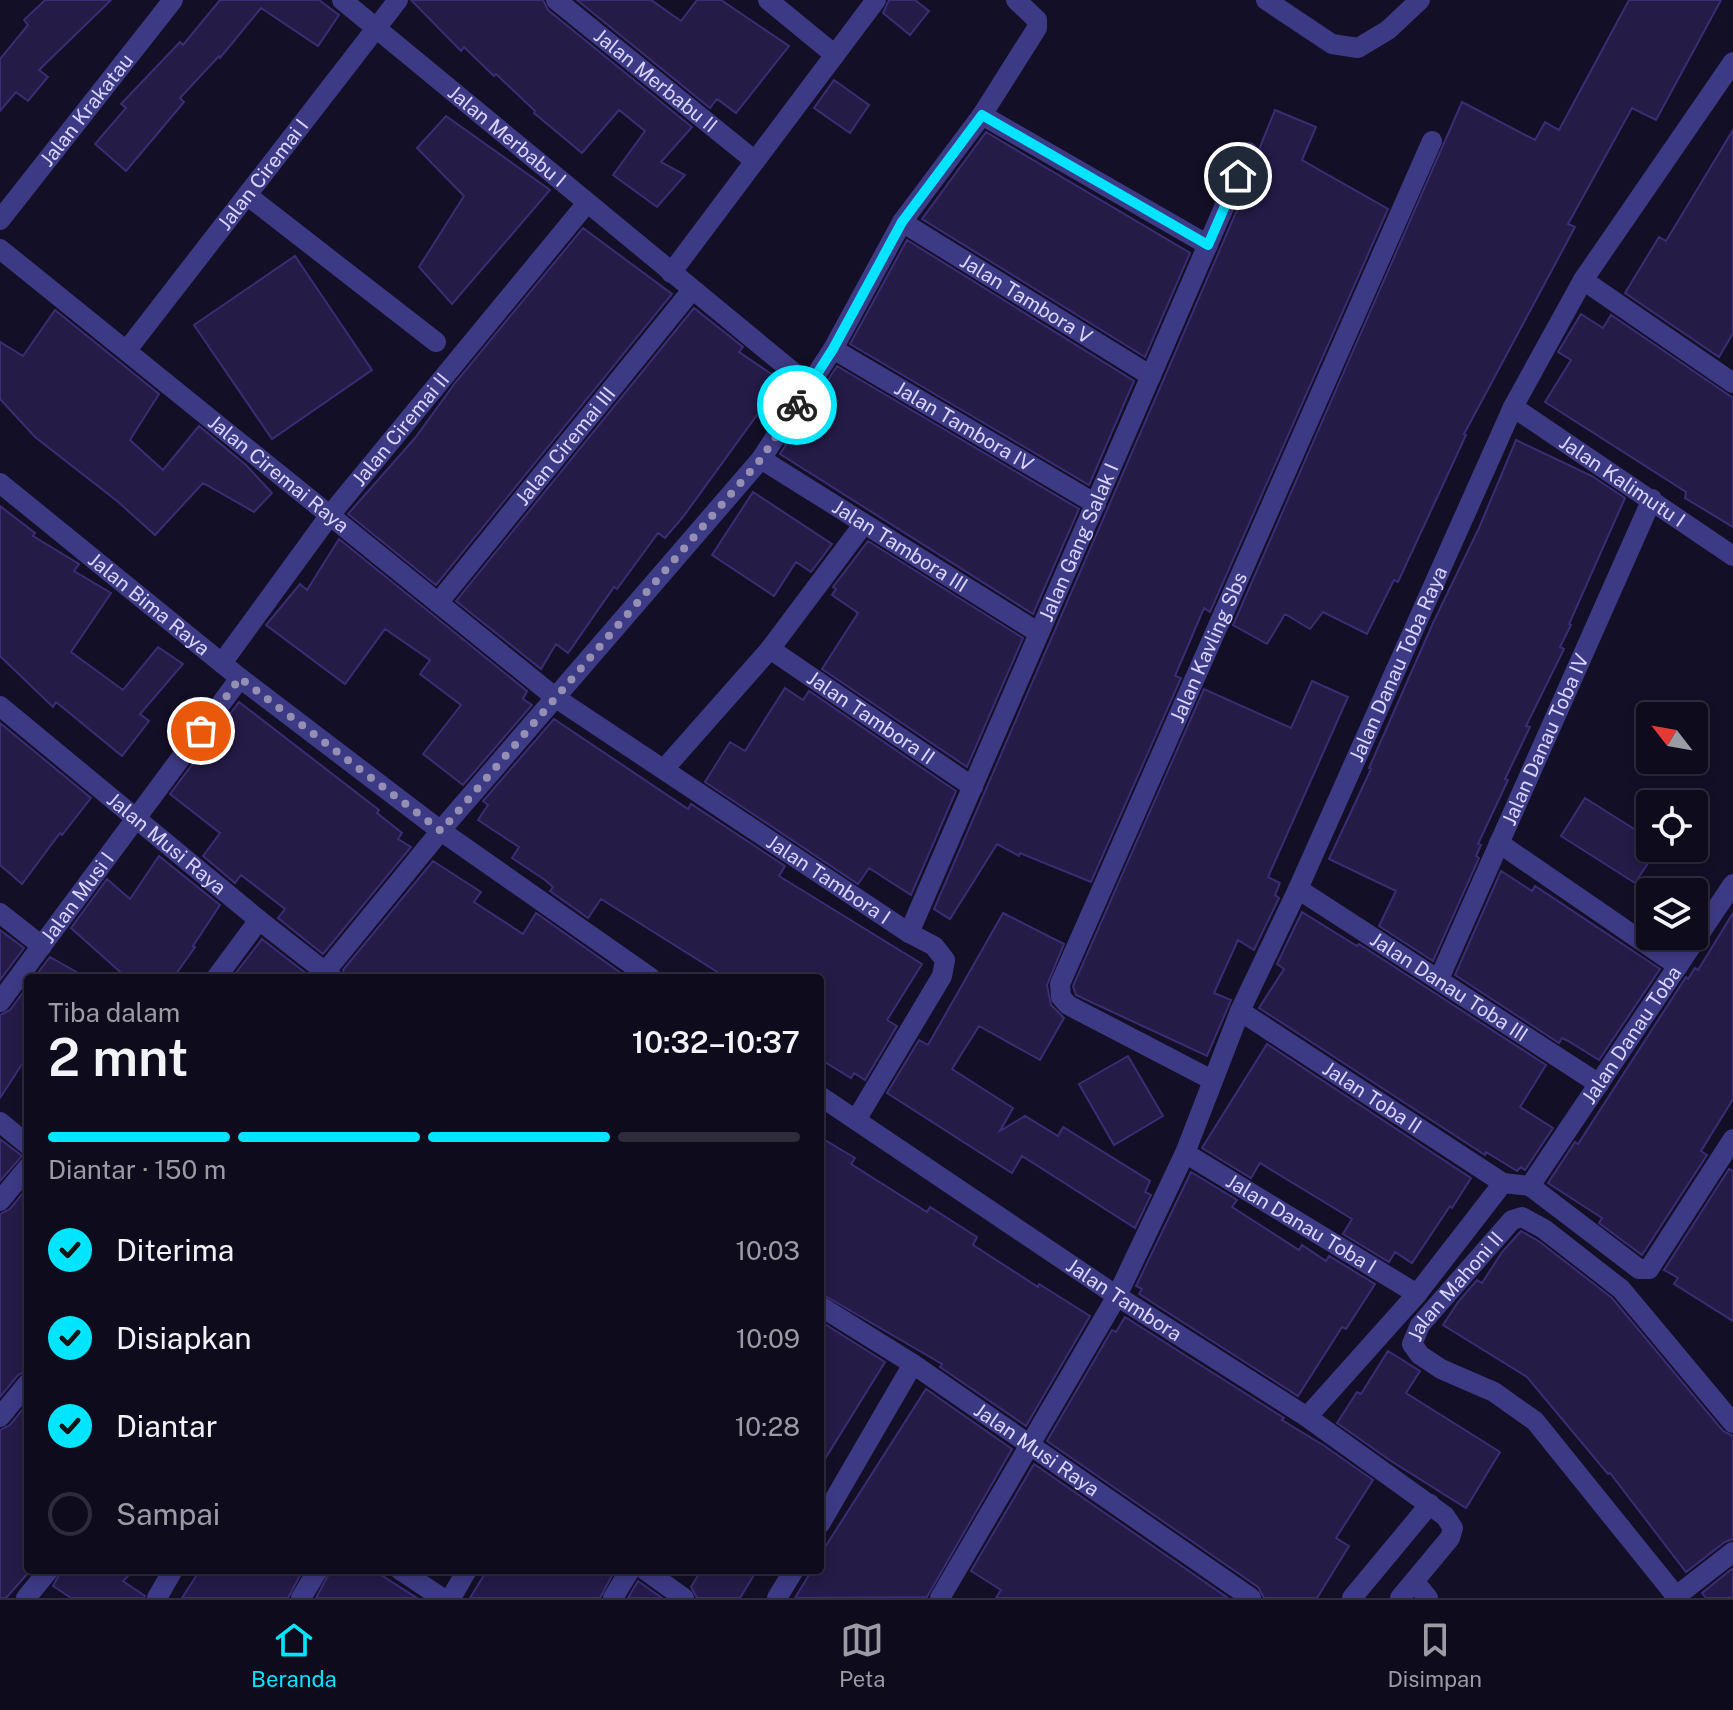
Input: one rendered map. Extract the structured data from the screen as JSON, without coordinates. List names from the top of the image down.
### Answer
{
  "streets": {
    "street": [
      "Jalan Merbabu II",
      "Jalan Krakatau",
      "Jalan Merbabu I",
      "Jalan Ciremai I",
      "Jalan Tambora V",
      "Jalan Tambora IV",
      "Jalan Ciremai II",
      "Jalan Ciremai III",
      "Jalan Ciremai Raya",
      "Jalan Kalimutu I",
      "Jalan Gang Salak I",
      "Jalan Tambora III",
      "Jalan Bima Raya",
      "Jalan Kavling Sbs",
      "Jalan Danau Toba Raya",
      "Jalan Tambora II",
      "Jalan Danau Toba IV",
      "Jalan Musi Raya",
      "Jalan Tambora I",
      "Jalan Musi I",
      "Jalan Danau Toba III",
      "Jalan Danau Toba",
      "Jalan Toba II",
      "Jalan Danau Toba I",
      "Jalan Mahoni II",
      "Jalan Tambora"
    ]
  },
  "crossings": [
    ["Jalan Merbabu I", "Jalan Ciremai I"],
    ["Jalan Merbabu I", "Jalan Ciremai II"],
    ["Jalan Merbabu I", "Jalan Ciremai III"],
    ["Jalan Ciremai I", "Jalan Ciremai Raya"],
    ["Jalan Tambora V", "Jalan Gang Salak I"],
    ["Jalan Tambora IV", "Jalan Gang Salak I"],
    ["Jalan Ciremai II", "Jalan Ciremai Raya"],
    ["Jalan Ciremai II", "Jalan Bima Raya"],
    ["Jalan Ciremai III", "Jalan Ciremai Raya"],
    ["Jalan Ciremai Raya", "Jalan Tambora I"],
    ["Jalan Kalimutu I", "Jalan Danau Toba Raya"],
    ["Jalan Kalimutu I", "Jalan Danau Toba IV"],
    ["Jalan Gang Salak I", "Jalan Tambora III"],
    ["Jalan Gang Salak I", "Jalan Tambora II"],
    ["Jalan Gang Salak I", "Jalan Tambora I"],
    ["Jalan Bima Raya", "Jalan Musi I"],
    ["Jalan Kavling Sbs", "Jalan Danau Toba Raya"],
    ["Jalan Danau Toba Raya", "Jalan Musi Raya"],
    ["Jalan Danau Toba Raya", "Jalan Danau Toba III"],
    ["Jalan Danau Toba Raya", "Jalan Toba II"],
    ["Jalan Danau Toba Raya", "Jalan Danau Toba I"],
    ["Jalan Danau Toba Raya", "Jalan Tambora"],
    ["Jalan Danau Toba IV", "Jalan Danau Toba III"],
    ["Jalan Musi Raya", "Jalan Musi I"],
    ["Jalan Tambora I", "Jalan Tambora"],
    ["Jalan Danau Toba III", "Jalan Danau Toba"]
  ],
  "north": "top left",
  "page": {
    "heading": ["2 mnt", "Tiba dalam", "10:32–10:37"],
    "bar": "Diantar · 150 m",
    "list": [
      ["Diterima", "10:03"],
      ["Disiapkan", "10:09"],
      ["Diantar", "10:28"],
      "Sampai"
    ],
    "tabs": ["Beranda", "Peta", "Disimpan"]
  }
}
